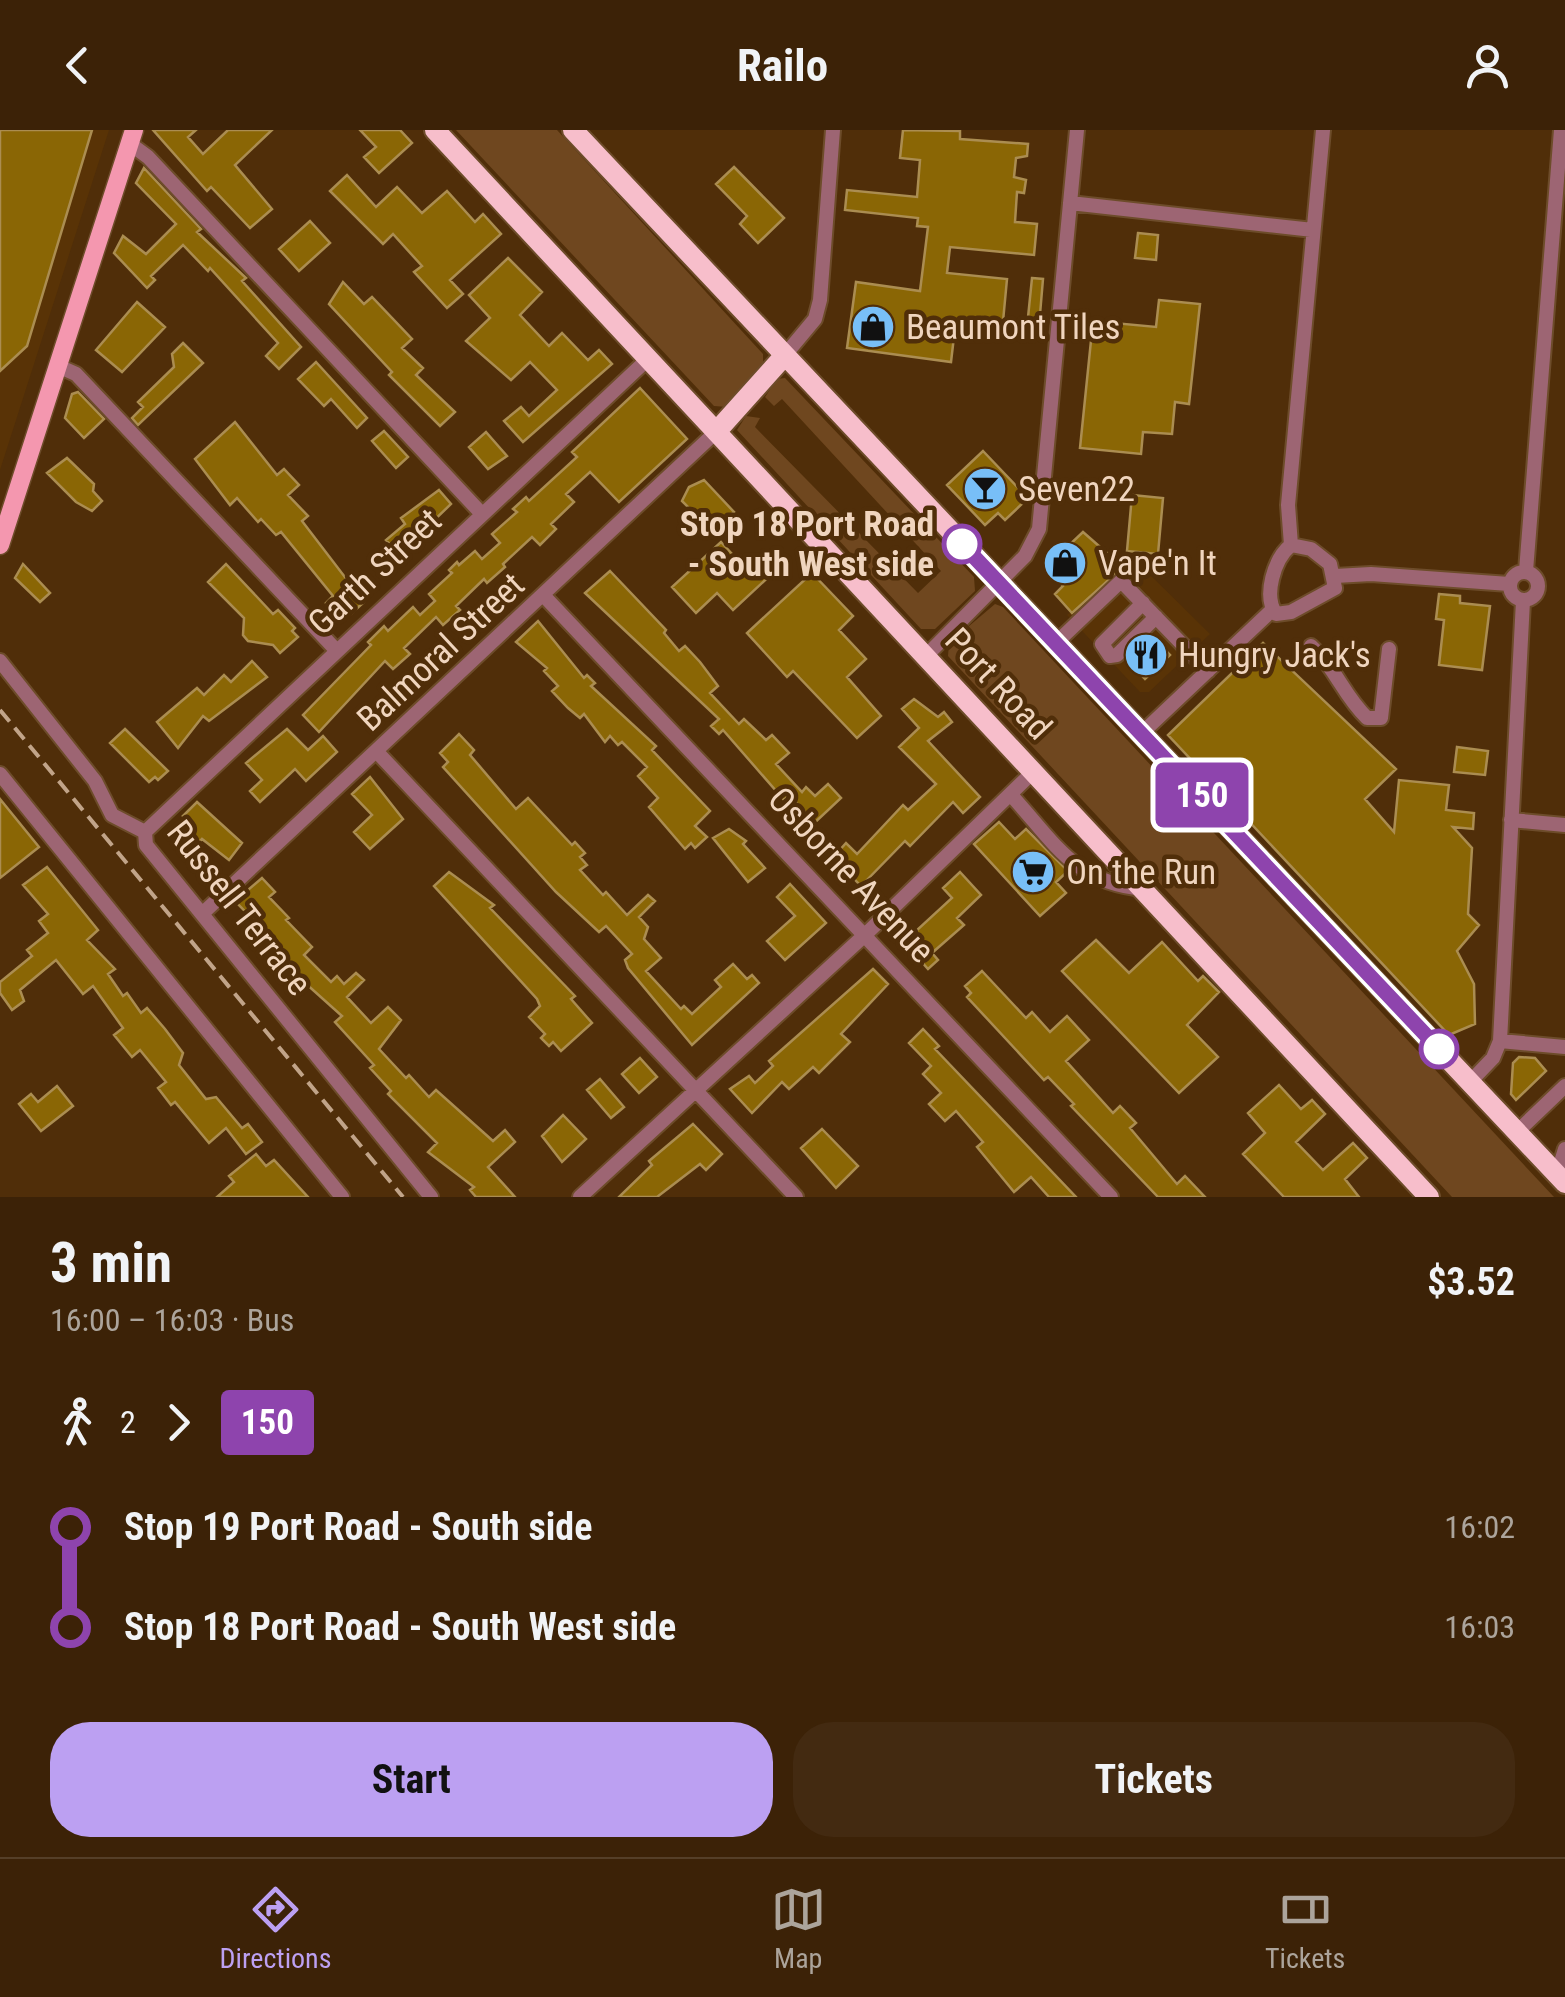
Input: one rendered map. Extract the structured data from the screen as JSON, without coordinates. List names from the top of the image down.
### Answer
{
  "streets": {
    "highway": ["Port Road"],
    "street": [
      "Garth Street",
      "Balmoral Street",
      "Osborne Avenue",
      "Russell Terrace"
    ]
  },
  "crossings": [
    ["Garth Street", "Port Road"],
    ["Garth Street", "Russell Terrace"],
    ["Balmoral Street", "Port Road"],
    ["Balmoral Street", "Osborne Avenue"],
    ["Balmoral Street", "Russell Terrace"]
  ],
  "places": {
    "shop": ["Beaumont Tiles", "Vape'n It"],
    "bar": ["Seven22"],
    "other": ["Stop 18 Port Road - South West side"],
    "restaurant": ["Hungry Jack's"],
    "supermarket": ["On the Run"]
  },
  "lines": ["bus line 150"],
  "page": {
    "header": "Railo",
    "on_map": "150",
    "heading": ["3 min", "16:00 – 16:03 · Bus", "$3.52"],
    "legs": ["2", "150"],
    "list": [
      {
        "name": "Stop 19 Port Road - South side",
        "value": "16:02"
      },
      {
        "name": "Stop 18 Port Road - South West side",
        "value": "16:03"
      }
    ],
    "buttons": ["Start", "Tickets"],
    "tabs": ["Directions", "Map", "Tickets"]
  }
}
